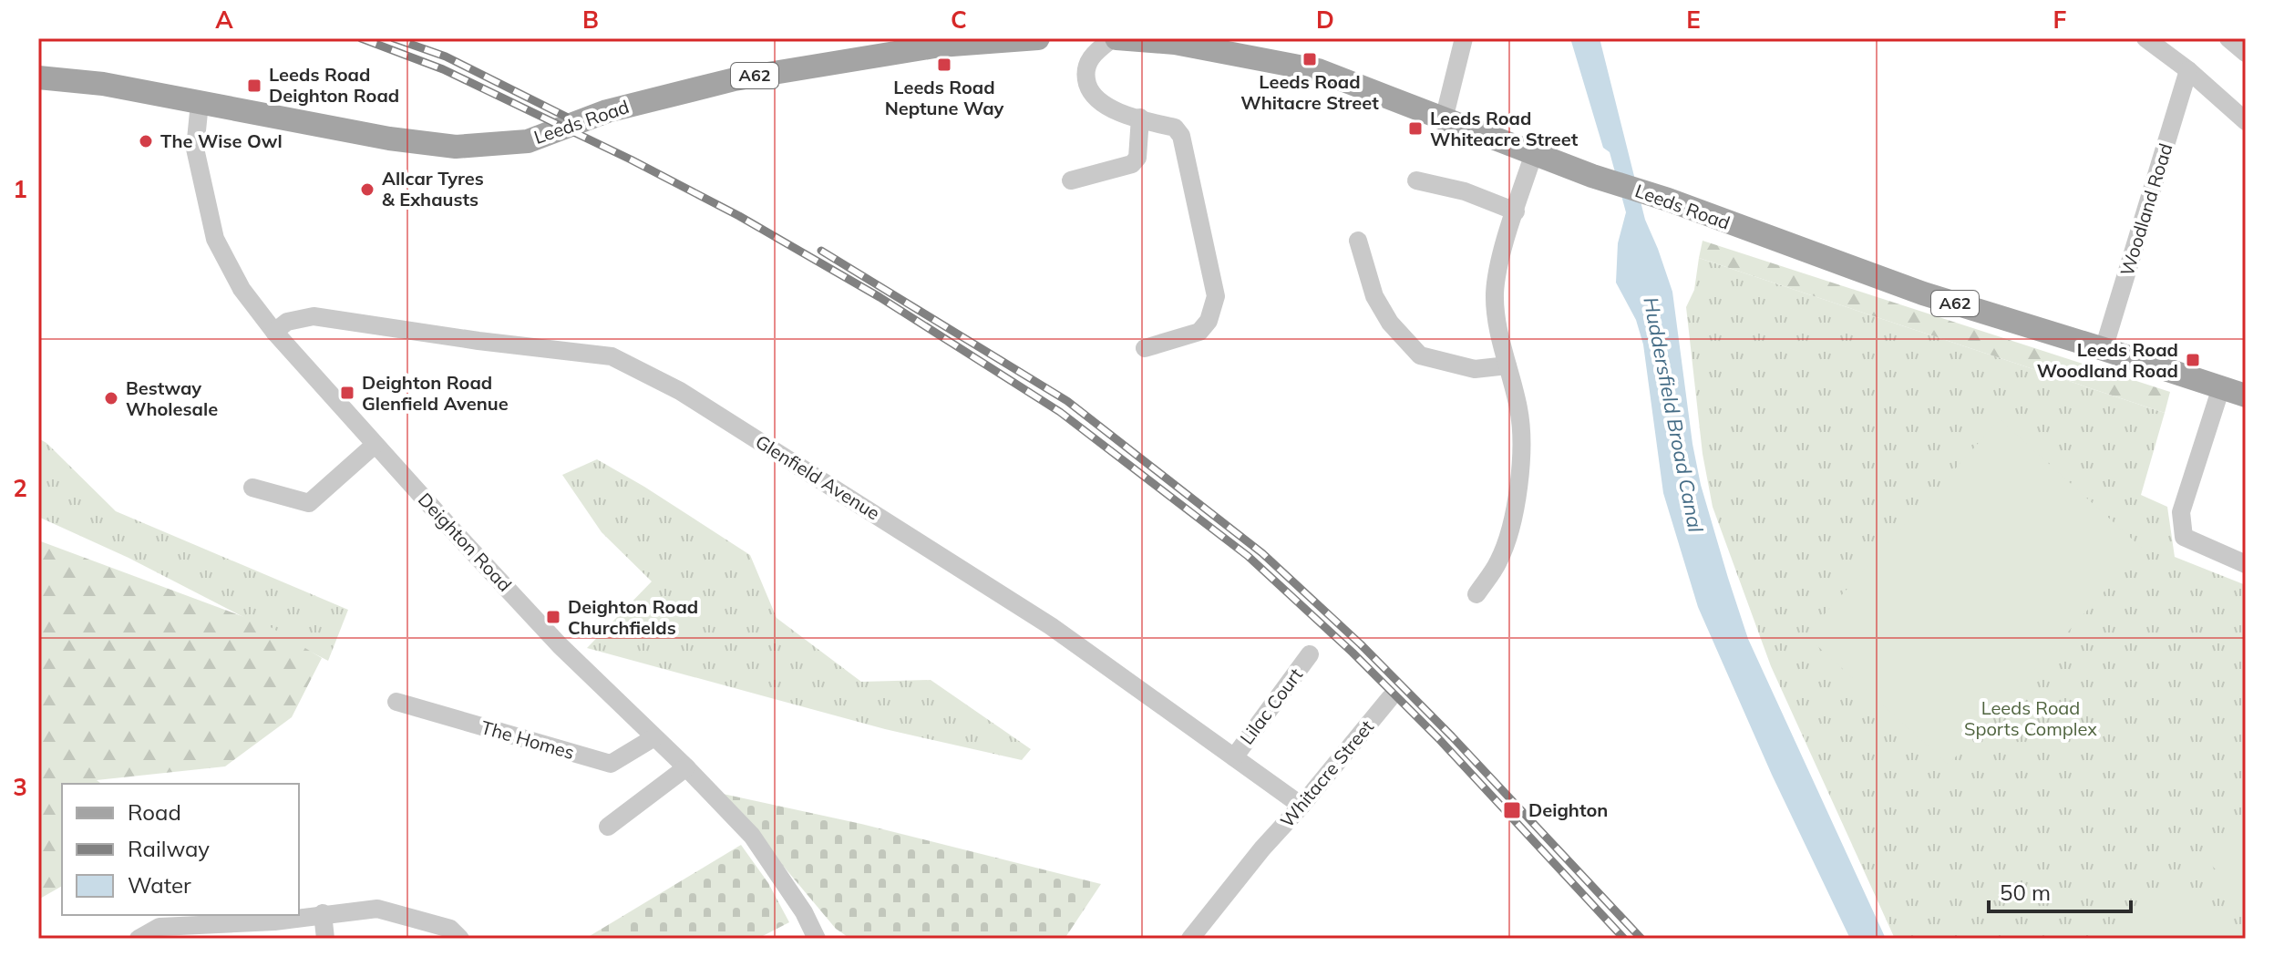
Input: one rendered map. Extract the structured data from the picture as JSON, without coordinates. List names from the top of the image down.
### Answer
{
  "streets": {
    "main road": ["A62", "Leeds Road"],
    "street": [
      "Woodland Road",
      "Glenfield Avenue",
      "Deighton Road",
      "Lilac Court",
      "The Homes",
      "Whitacre Street"
    ]
  },
  "crossings": [
    ["Leeds Road", "Woodland Road"],
    ["Leeds Road", "Deighton Road"],
    ["Glenfield Avenue", "Deighton Road"],
    ["Glenfield Avenue", "Lilac Court"],
    ["Glenfield Avenue", "Whitacre Street"],
    ["Deighton Road", "The Homes"]
  ],
  "water": ["Huddersfield Broad Canal"],
  "parks": ["Leeds Road Sports Complex"],
  "places": {
    "transit": [
      "Leeds Road Whitacre Street",
      "Leeds Road Neptune Way",
      "Leeds Road Deighton Road",
      "Leeds Road Whiteacre Street",
      "Leeds Road Woodland Road",
      "Deighton Road Glenfield Avenue",
      "Deighton Road Churchfields",
      "Deighton"
    ],
    "other": ["The Wise Owl", "Allcar Tyres & Exhausts", "Bestway Wholesale"]
  },
  "legend": ["Road", "Railway", "Water"],
  "scale_bar": "50 m",
  "grid": {
    "columns": [
      "A",
      "B",
      "C",
      "D",
      "E",
      "F"
    ],
    "rows": ["1", "2", "3"]
  }
}
